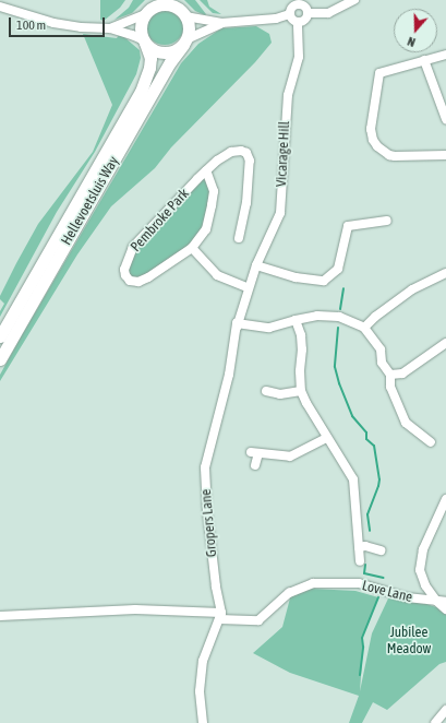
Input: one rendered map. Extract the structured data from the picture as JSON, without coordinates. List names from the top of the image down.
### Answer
{
  "streets": {
    "highway": ["Hellevoetsluis Way"],
    "street": [
      "Vicarage Hill",
      "Pembroke Park",
      "Gropers Lane",
      "Love Lane"
    ]
  },
  "crossings": [
    ["Vicarage Hill", "Gropers Lane"],
    ["Gropers Lane", "Love Lane"]
  ],
  "parks": ["Jubilee Meadow"],
  "scale_bar": "100 m",
  "north": "bottom"
}
